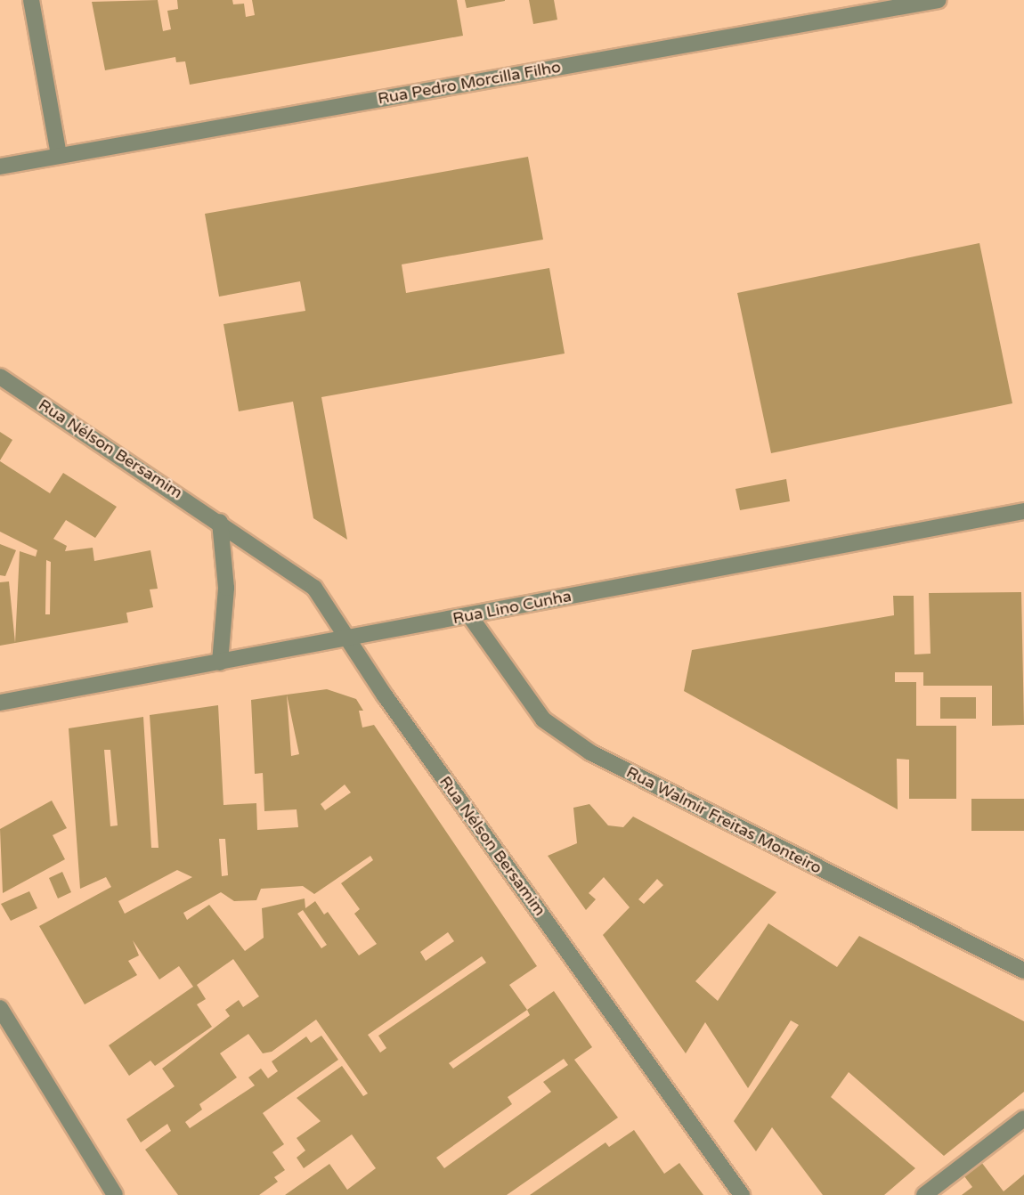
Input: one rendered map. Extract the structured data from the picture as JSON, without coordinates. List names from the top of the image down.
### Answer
{
  "streets": {
    "street": [
      "Rua Pedro Morcilla Filho",
      "Rua Nélson Bersamim",
      "Rua Lino Cunha",
      "Rua Walmir Freitas Monteiro"
    ]
  },
  "crossings": [
    ["Rua Nélson Bersamim", "Rua Lino Cunha"],
    ["Rua Lino Cunha", "Rua Walmir Freitas Monteiro"]
  ]
}
